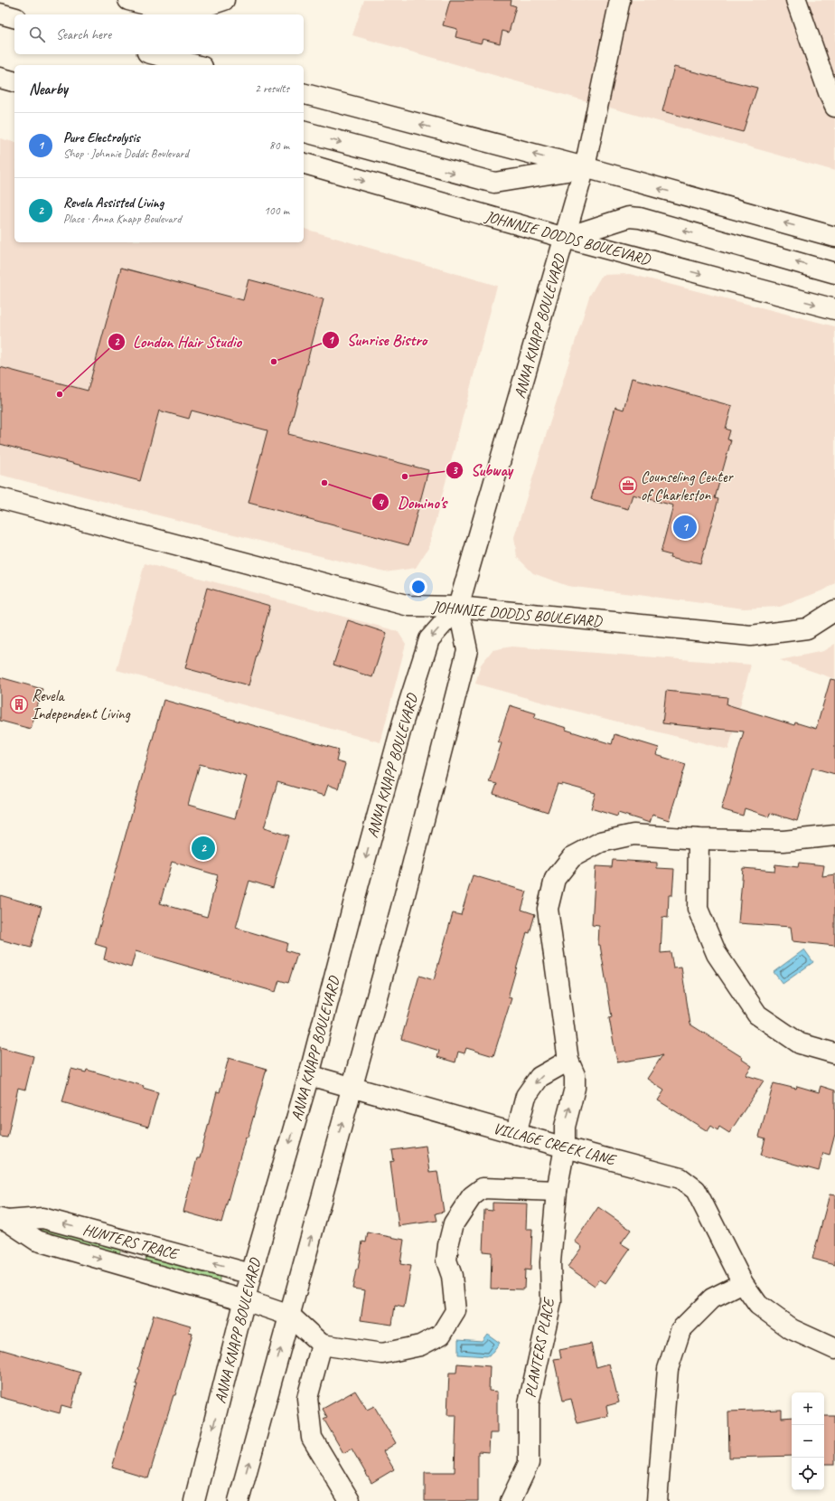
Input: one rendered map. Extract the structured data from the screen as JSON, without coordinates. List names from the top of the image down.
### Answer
{
  "streets": {
    "main road": [
      "JOHNNIE DODDS BOULEVARD",
      "ANNA KNAPP BOULEVARD",
      "VILLAGE CREEK LANE",
      "HUNTERS TRACE",
      "PLANTERS PLACE"
    ]
  },
  "crossings": [
    ["JOHNNIE DODDS BOULEVARD", "ANNA KNAPP BOULEVARD"],
    ["ANNA KNAPP BOULEVARD", "VILLAGE CREEK LANE"],
    ["ANNA KNAPP BOULEVARD", "HUNTERS TRACE"],
    ["VILLAGE CREEK LANE", "PLANTERS PLACE"]
  ],
  "places": {
    "other": [
      "Sunrise Bistro",
      "London Hair Studio",
      "Subway",
      "Domino's"
    ],
    "office": ["Counseling Center of Charleston"],
    "building": ["Revela Independent Living"]
  },
  "page": {
    "search": "Search here",
    "heading": ["Nearby", "2 results"],
    "list": [
      {
        "mark": "1",
        "name": "Pure Electrolysis",
        "note": "Shop · Johnnie Dodds Boulevard",
        "value": "80 m"
      },
      {
        "mark": "2",
        "name": "Revela Assisted Living",
        "note": "Place · Anna Knapp Boulevard",
        "value": "100 m"
      }
    ],
    "pins": ["1", "2"],
    "map_buttons": ["+", "−"]
  }
}
